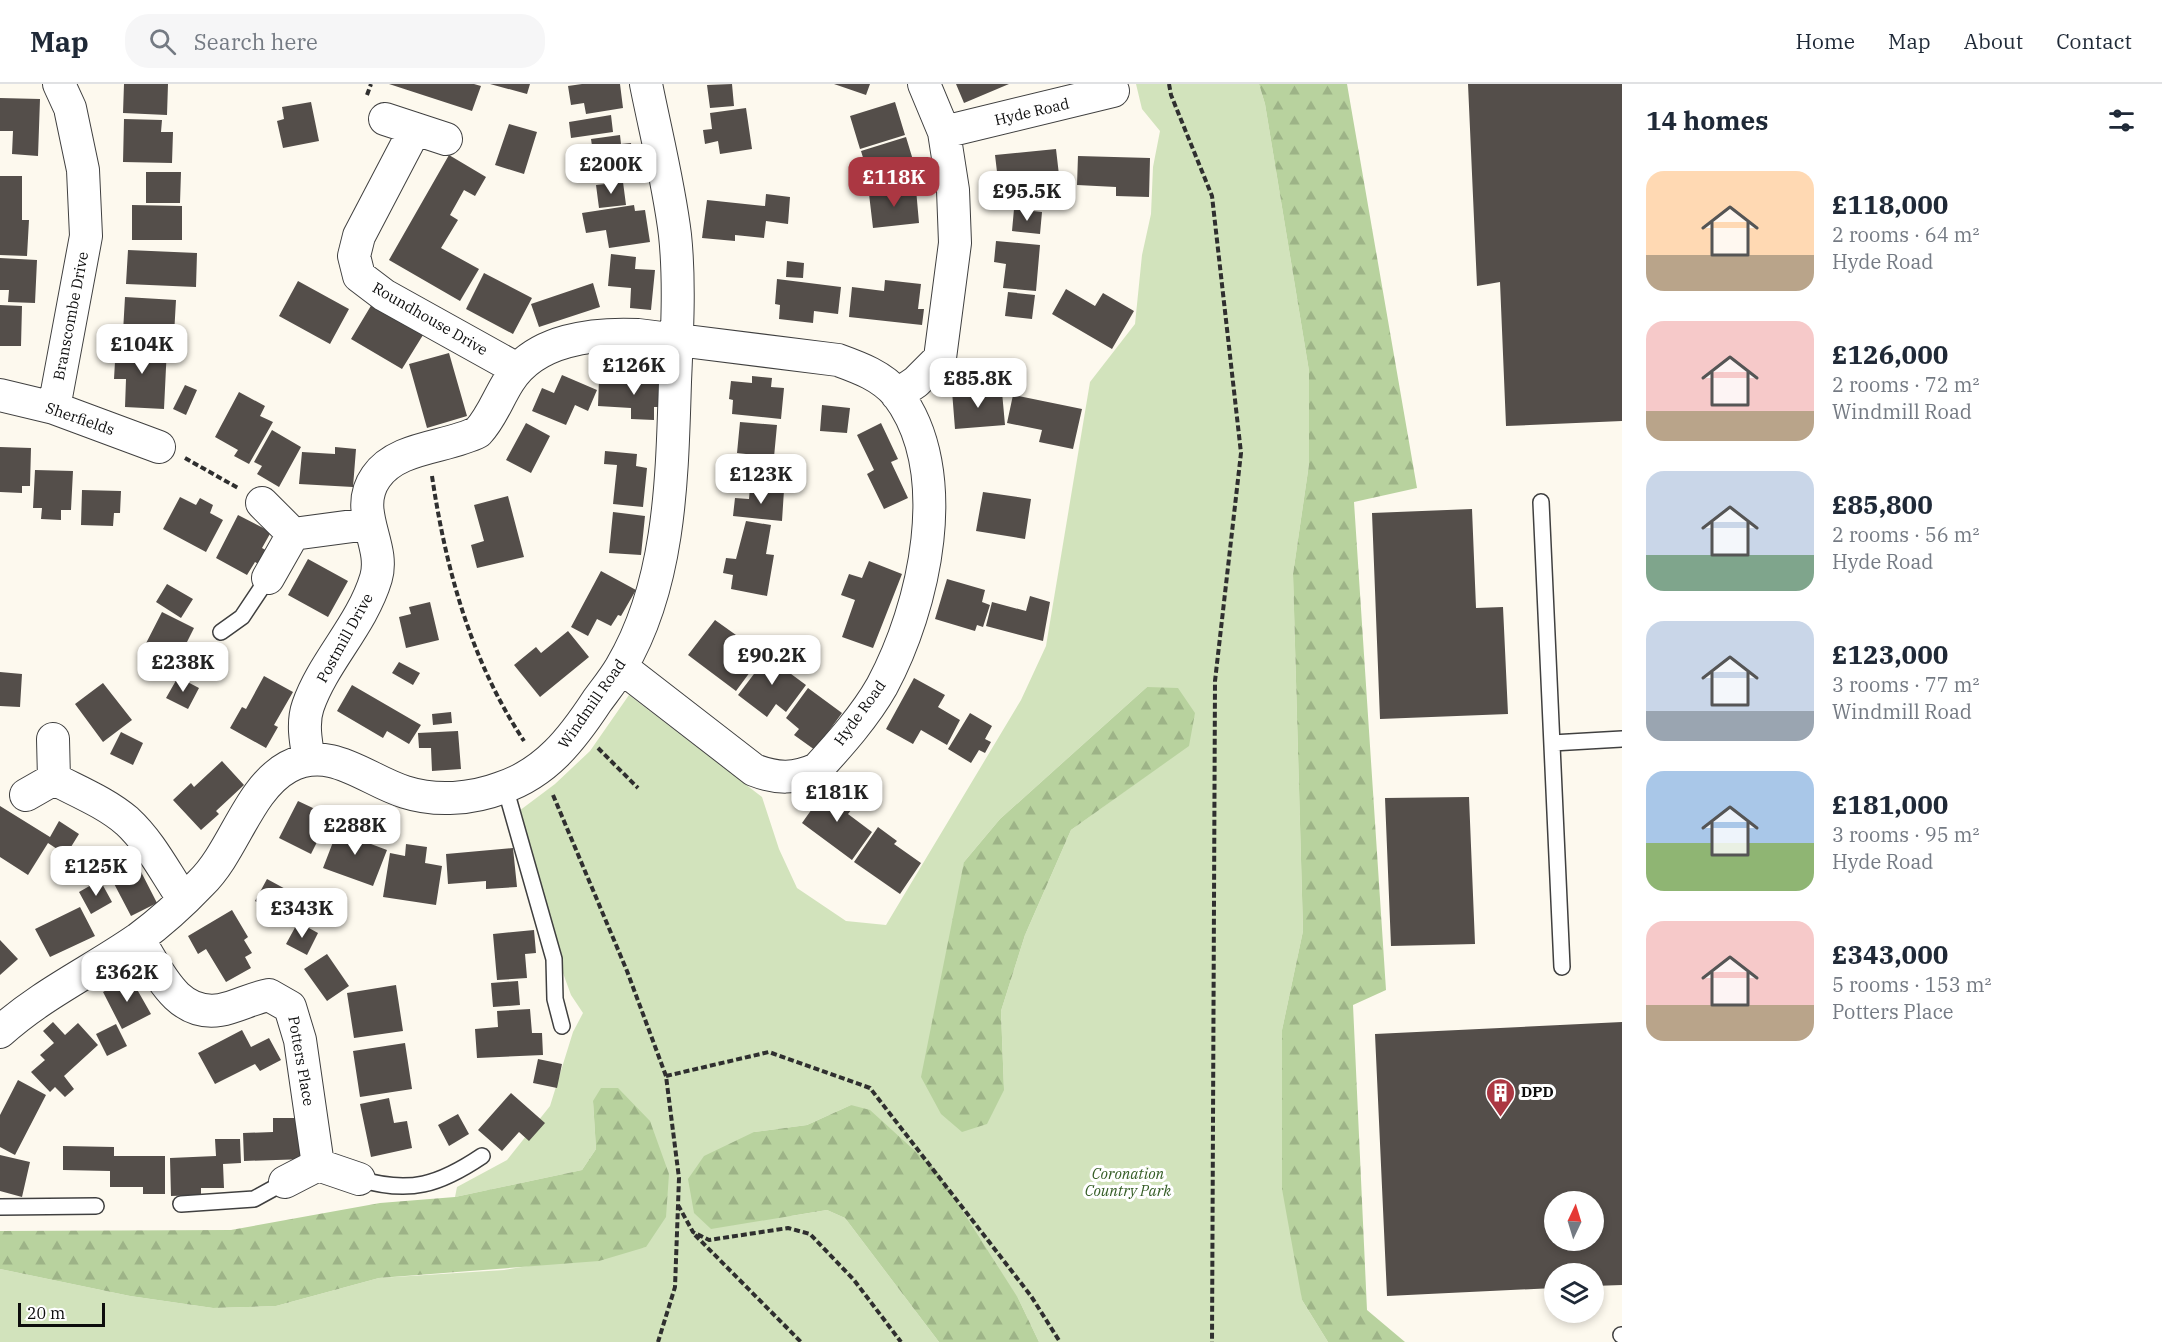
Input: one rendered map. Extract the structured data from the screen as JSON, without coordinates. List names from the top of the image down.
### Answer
{
  "streets": {
    "street": [
      "Hyde Road",
      "Branscombe Drive",
      "Roundhouse Drive",
      "Sherfields",
      "Postmill Drive",
      "Windmill Road",
      "Potters Place"
    ]
  },
  "crossings": [
    ["Hyde Road", "Postmill Drive"],
    ["Hyde Road", "Windmill Road"],
    ["Branscombe Drive", "Sherfields"],
    ["Roundhouse Drive", "Postmill Drive"],
    ["Postmill Drive", "Windmill Road"],
    ["Windmill Road", "Potters Place"]
  ],
  "parks": ["Coronation Country Park"],
  "places": {
    "building": ["DPD"]
  },
  "scale_bar": "20 m",
  "north": "top",
  "page": {
    "header": "Map",
    "search": "Search here",
    "nav": [
      "Home",
      "Map",
      "About",
      "Contact"
    ],
    "heading": "14 homes",
    "price": [
      "£200K",
      "£118K",
      "£95.5K",
      "£104K",
      "£126K",
      "£85.8K",
      "£123K",
      "£90.2K",
      "£238K",
      "£181K",
      "£288K",
      "£125K",
      "£343K",
      "£362K"
    ],
    "list": [
      {
        "name": "£118,000",
        "note": "2 rooms · 64 m² · Hyde Road"
      },
      {
        "name": "£126,000",
        "note": "2 rooms · 72 m² · Windmill Road"
      },
      {
        "name": "£85,800",
        "note": "2 rooms · 56 m² · Hyde Road"
      },
      {
        "name": "£123,000",
        "note": "3 rooms · 77 m² · Windmill Road"
      },
      {
        "name": "£181,000",
        "note": "3 rooms · 95 m² · Hyde Road"
      },
      {
        "name": "£343,000",
        "note": "5 rooms · 153 m² · Potters Place"
      }
    ],
    "scale": "20 m"
  }
}
